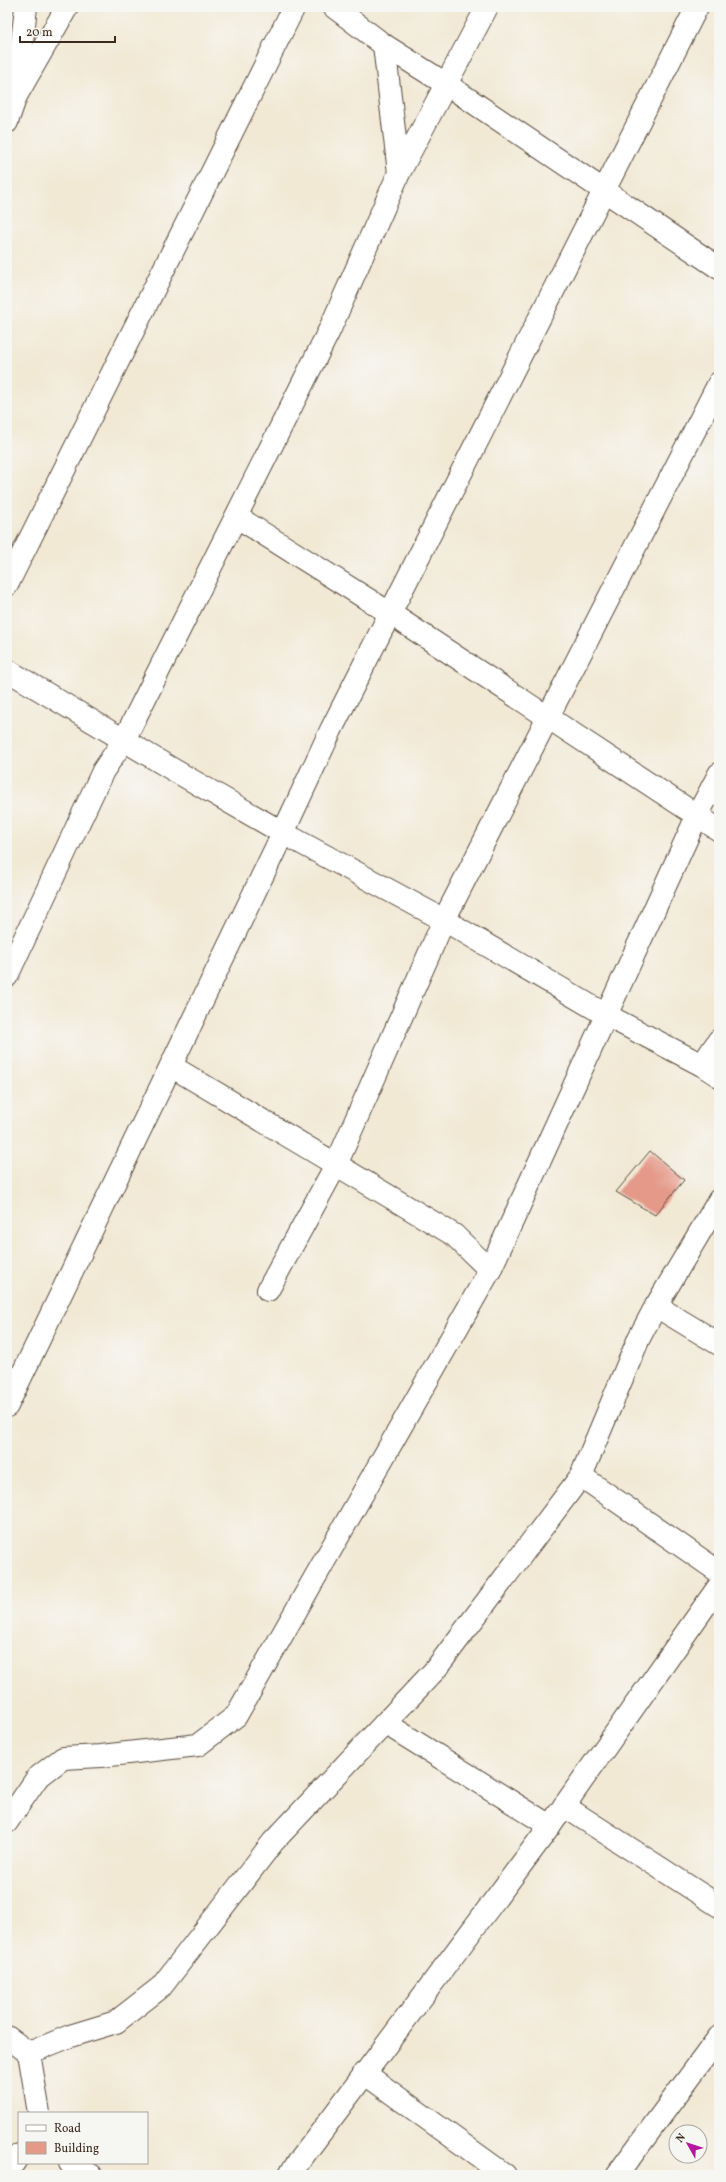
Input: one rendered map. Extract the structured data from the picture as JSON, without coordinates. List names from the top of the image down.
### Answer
{
  "legend": ["Road", "Building"],
  "scale_bar": "20 m",
  "north": "top left"
}
